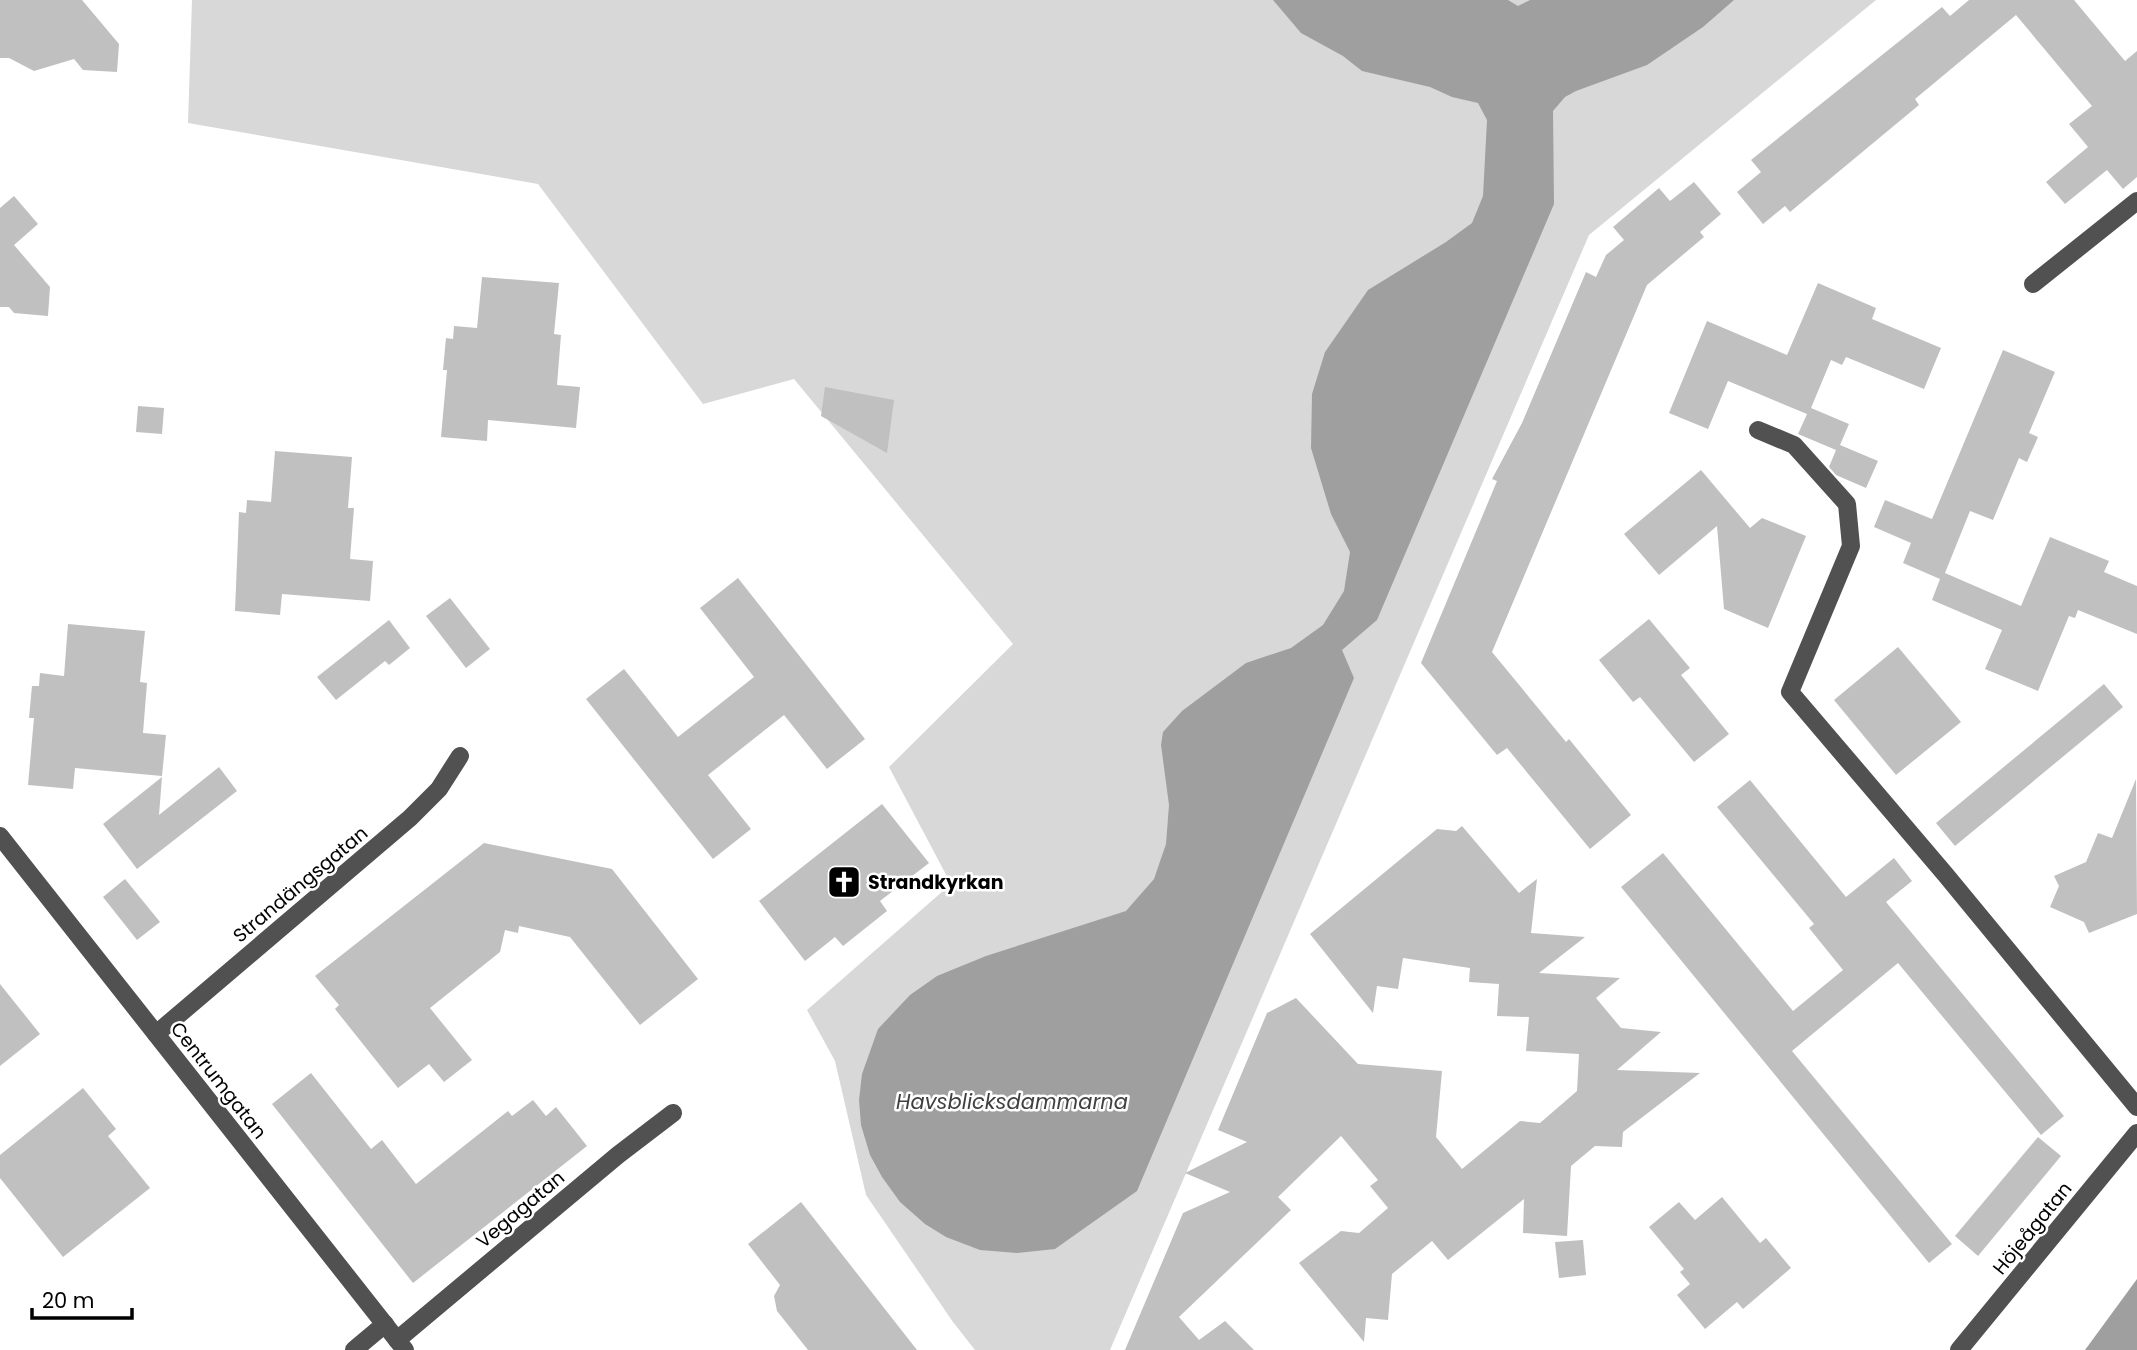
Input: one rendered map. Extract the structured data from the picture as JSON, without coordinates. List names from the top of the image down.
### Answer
{
  "streets": {
    "street": [
      "Strandängsgatan",
      "Centrumgatan",
      "Vegagatan",
      "Höjeågatan"
    ]
  },
  "crossings": [
    ["Strandängsgatan", "Centrumgatan"],
    ["Centrumgatan", "Vegagatan"]
  ],
  "water": ["Havsblicksdammarna"],
  "places": {
    "church": ["Strandkyrkan"]
  },
  "scale_bar": "20 m"
}
